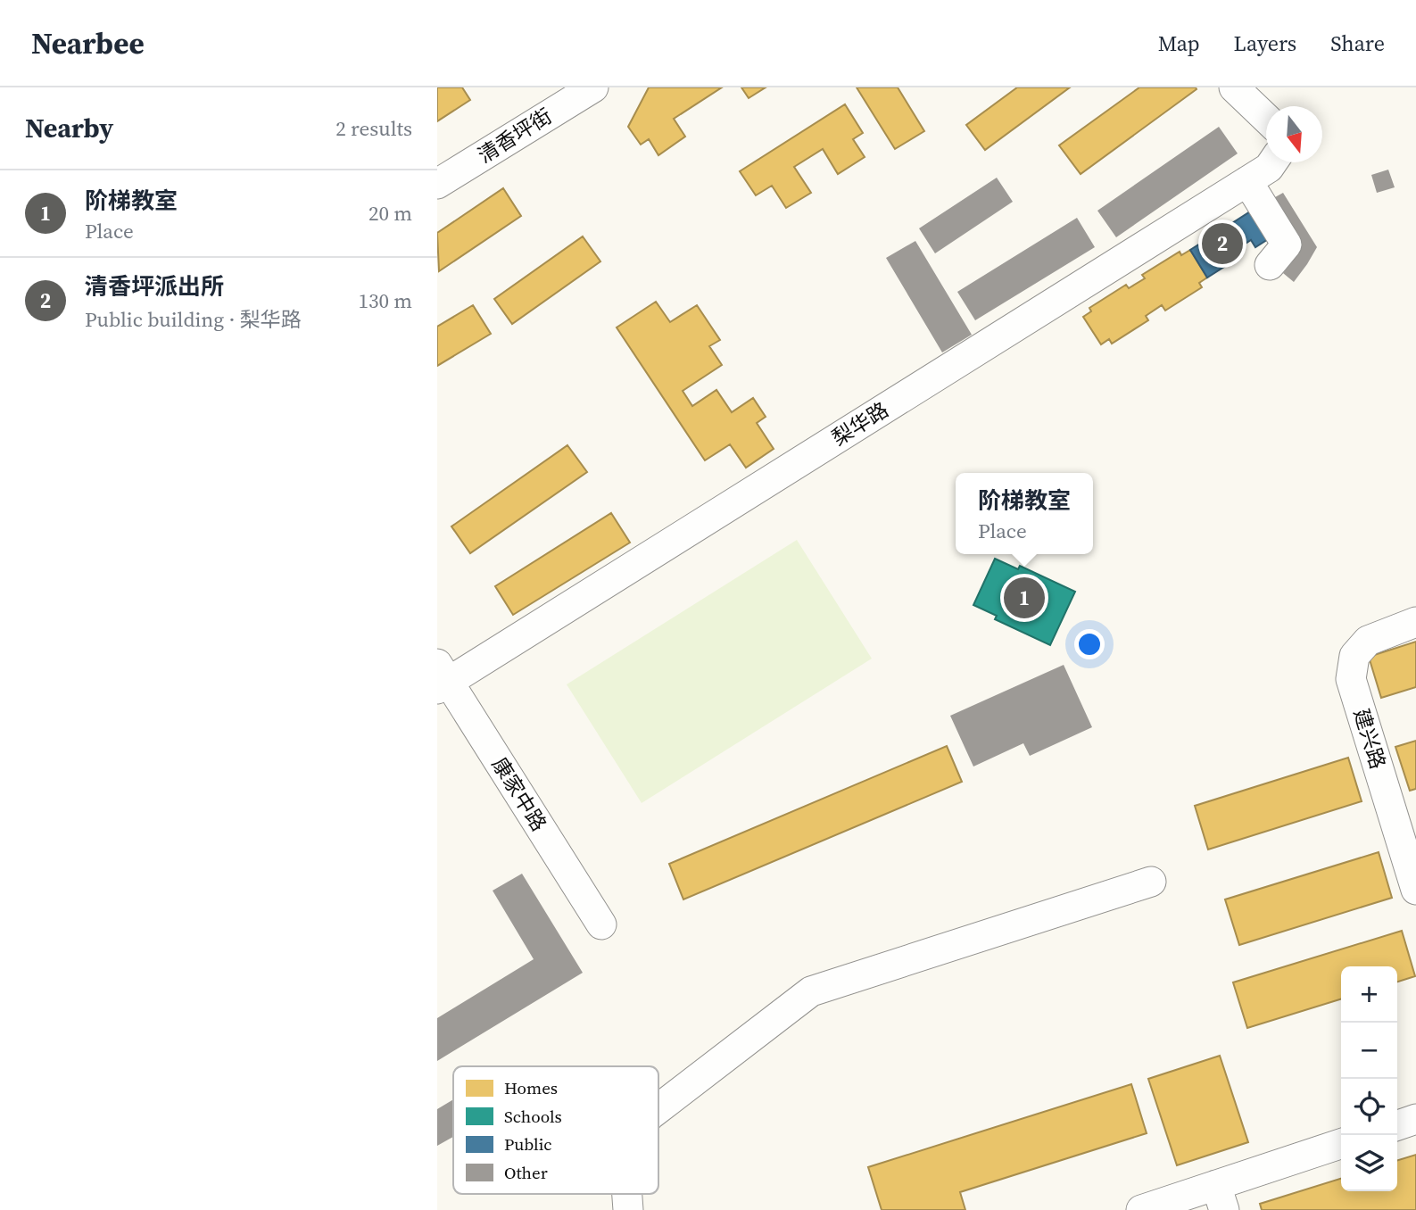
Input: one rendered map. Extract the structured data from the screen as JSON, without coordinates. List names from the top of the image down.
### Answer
{
  "streets": {
    "street": [
      "清香坪街",
      "梨华路",
      "建兴路",
      "康家中路"
    ]
  },
  "crossings": [
    ["梨华路", "康家中路"]
  ],
  "legend": [
    "Homes",
    "Schools",
    "Public",
    "Other"
  ],
  "north": "bottom",
  "page": {
    "header": "Nearbee",
    "nav": ["Map", "Layers", "Share"],
    "heading": ["Nearby", "2 results"],
    "list": [
      {
        "mark": "1",
        "name": "阶梯教室",
        "note": "Place",
        "value": "20 m"
      },
      {
        "mark": "2",
        "name": "清香坪派出所",
        "note": "Public building · 梨华路",
        "value": "130 m"
      }
    ],
    "pins": ["2", "1"],
    "popup": ["阶梯教室", "Place"],
    "map_buttons": ["+", "−"]
  }
}
